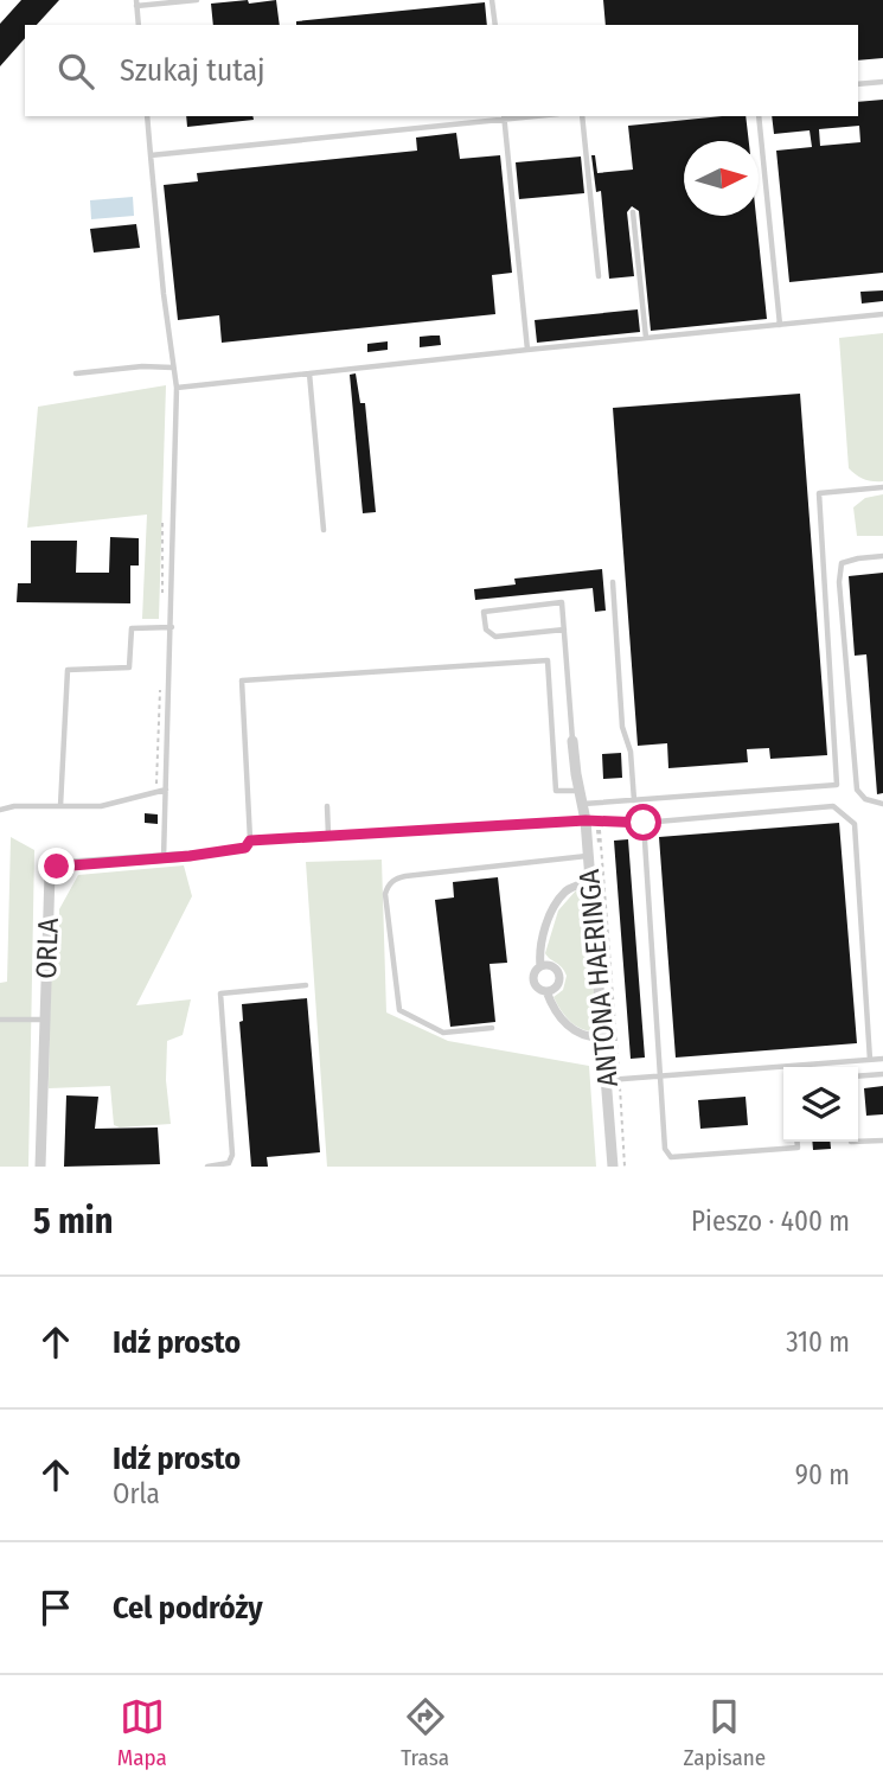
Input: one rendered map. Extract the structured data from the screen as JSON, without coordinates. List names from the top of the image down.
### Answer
{
  "streets": {
    "street": ["ORLA", "ANTONA HAERINGA"]
  },
  "north": "right",
  "page": {
    "search": "Szukaj tutaj",
    "heading": ["5 min", "Pieszo · 400 m"],
    "list": [
      ["Idź prosto", "310 m"],
      ["Idź prosto", "Orla", "90 m"],
      "Cel podróży"
    ],
    "nav": ["Mapa", "Trasa", "Zapisane"]
  }
}
